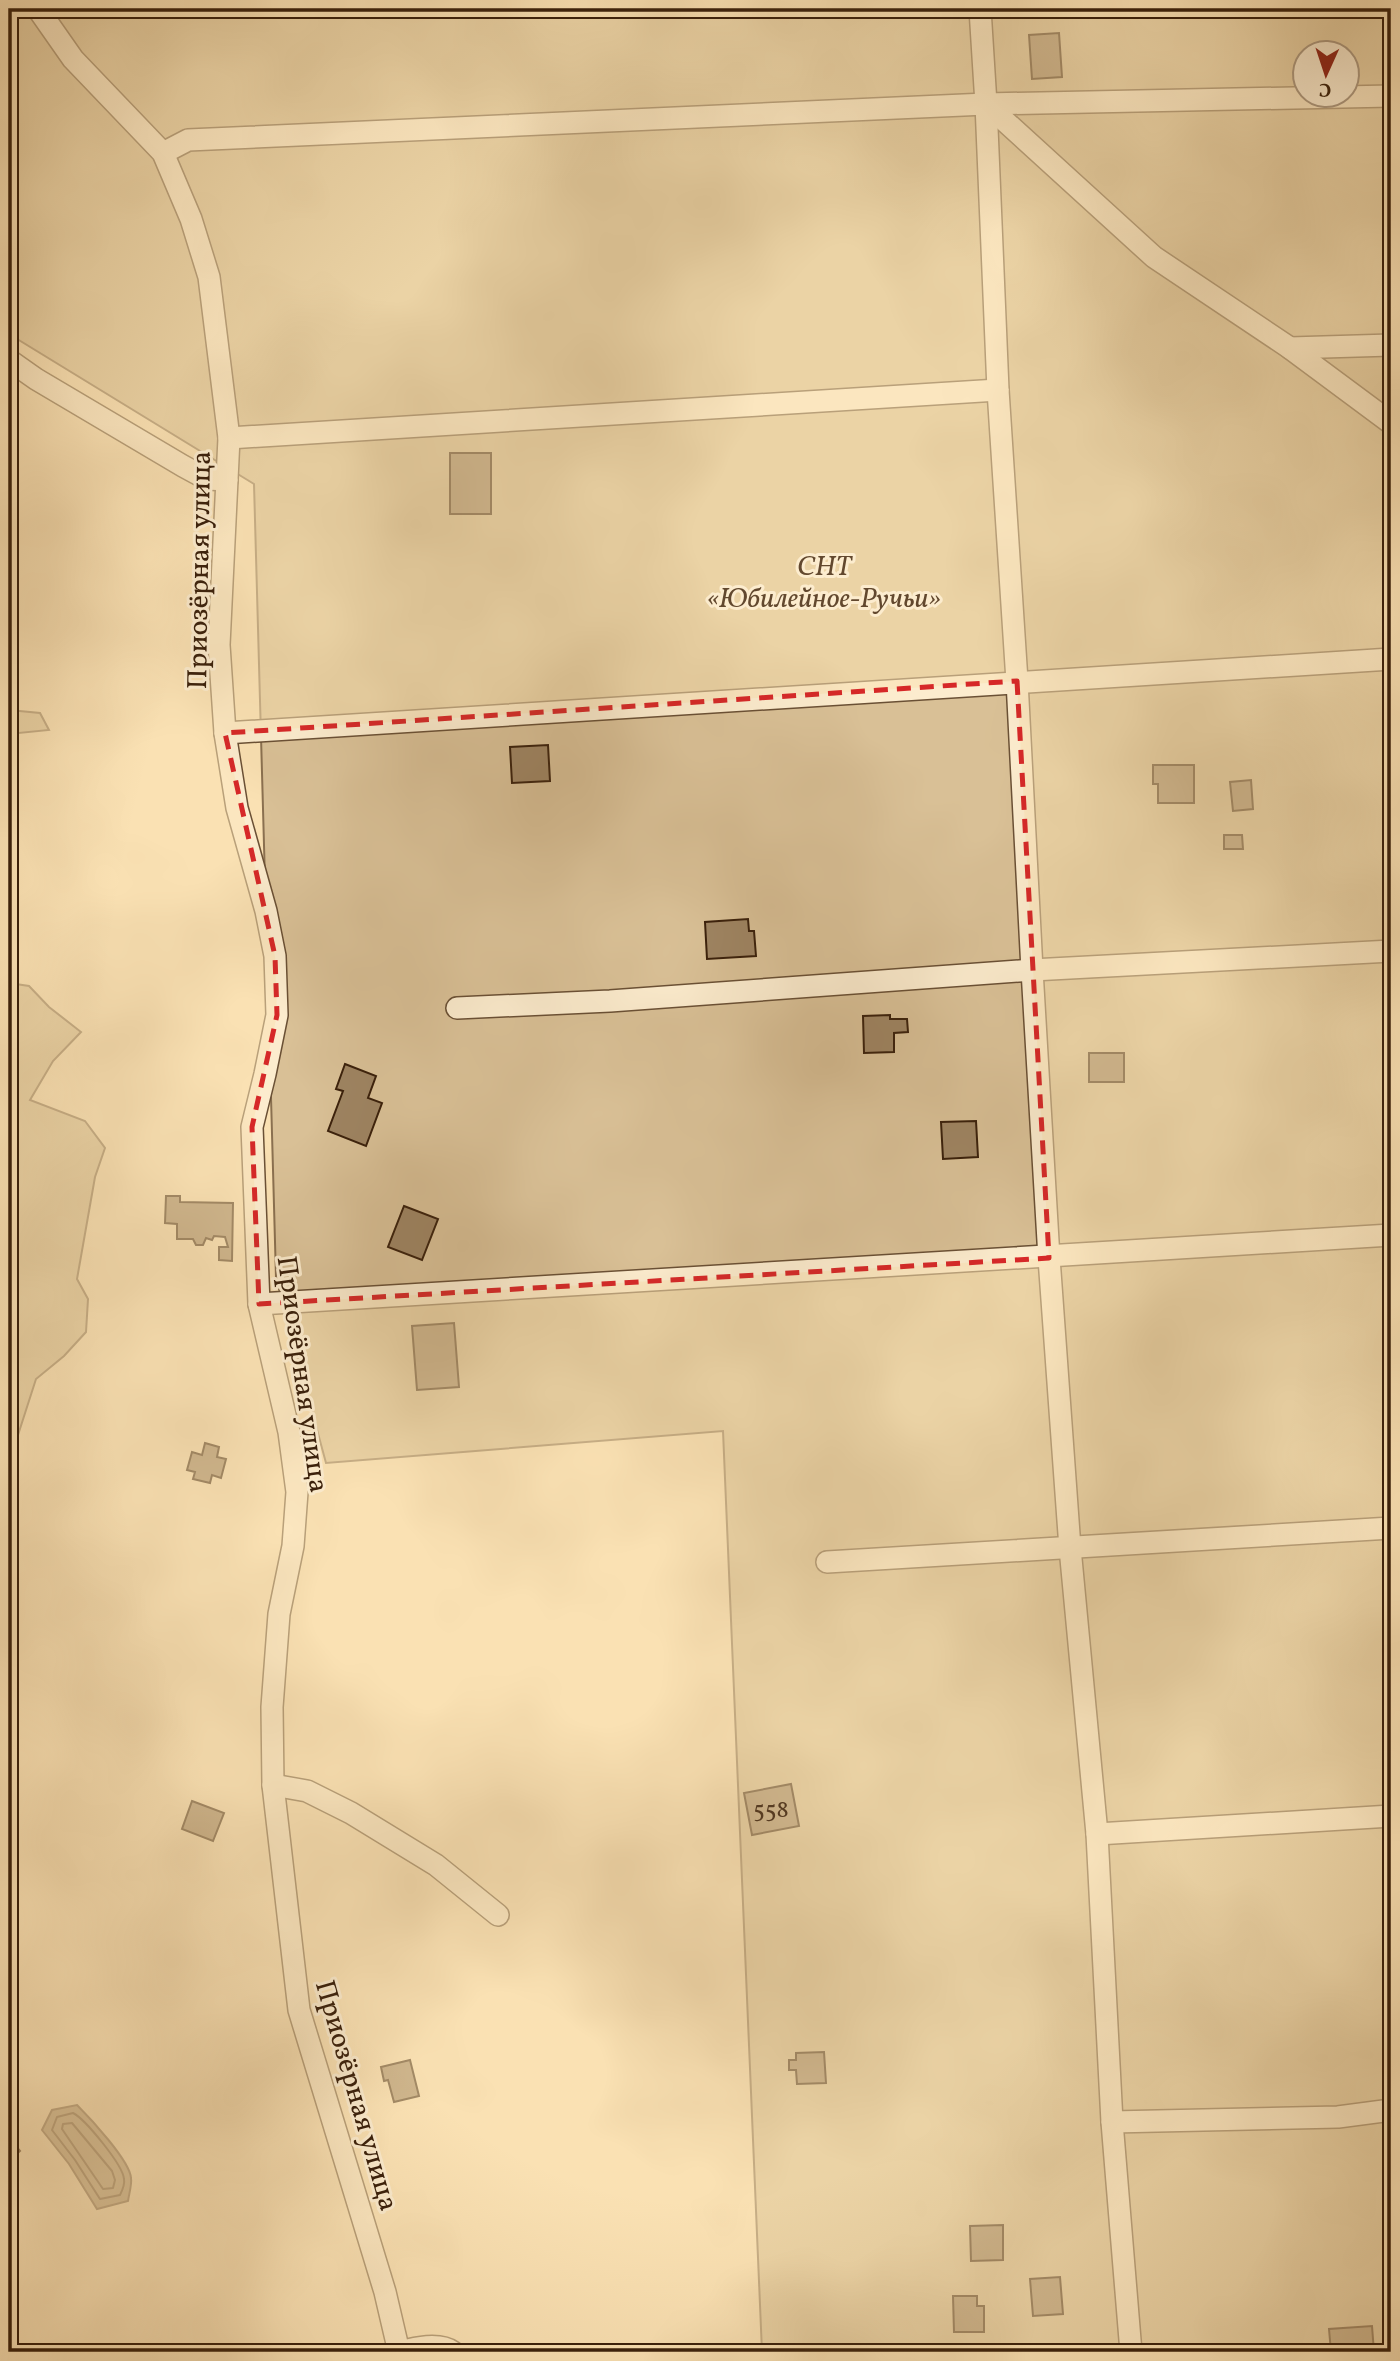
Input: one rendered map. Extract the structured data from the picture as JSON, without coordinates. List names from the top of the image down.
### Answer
{
  "streets": {
    "street": ["Приозёрная улица"]
  },
  "parks": ["СНТ «Юбилейное-Ручьи»"],
  "house_numbers": ["558"],
  "north": "bottom"
}
